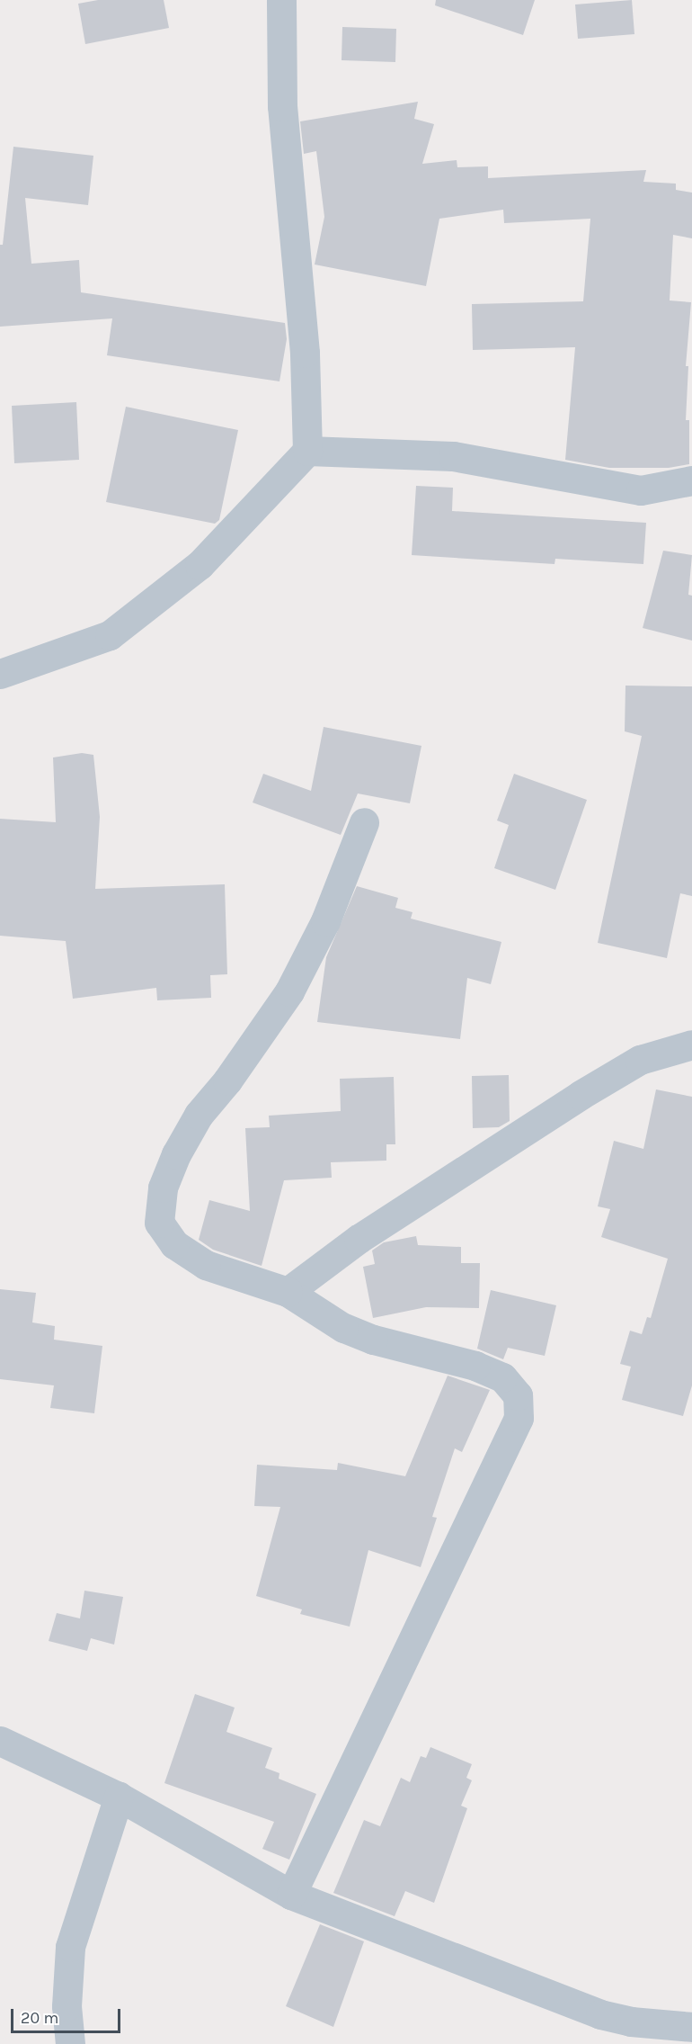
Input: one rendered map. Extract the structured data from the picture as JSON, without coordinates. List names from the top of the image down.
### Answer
{
  "scale_bar": "20 m"
}
